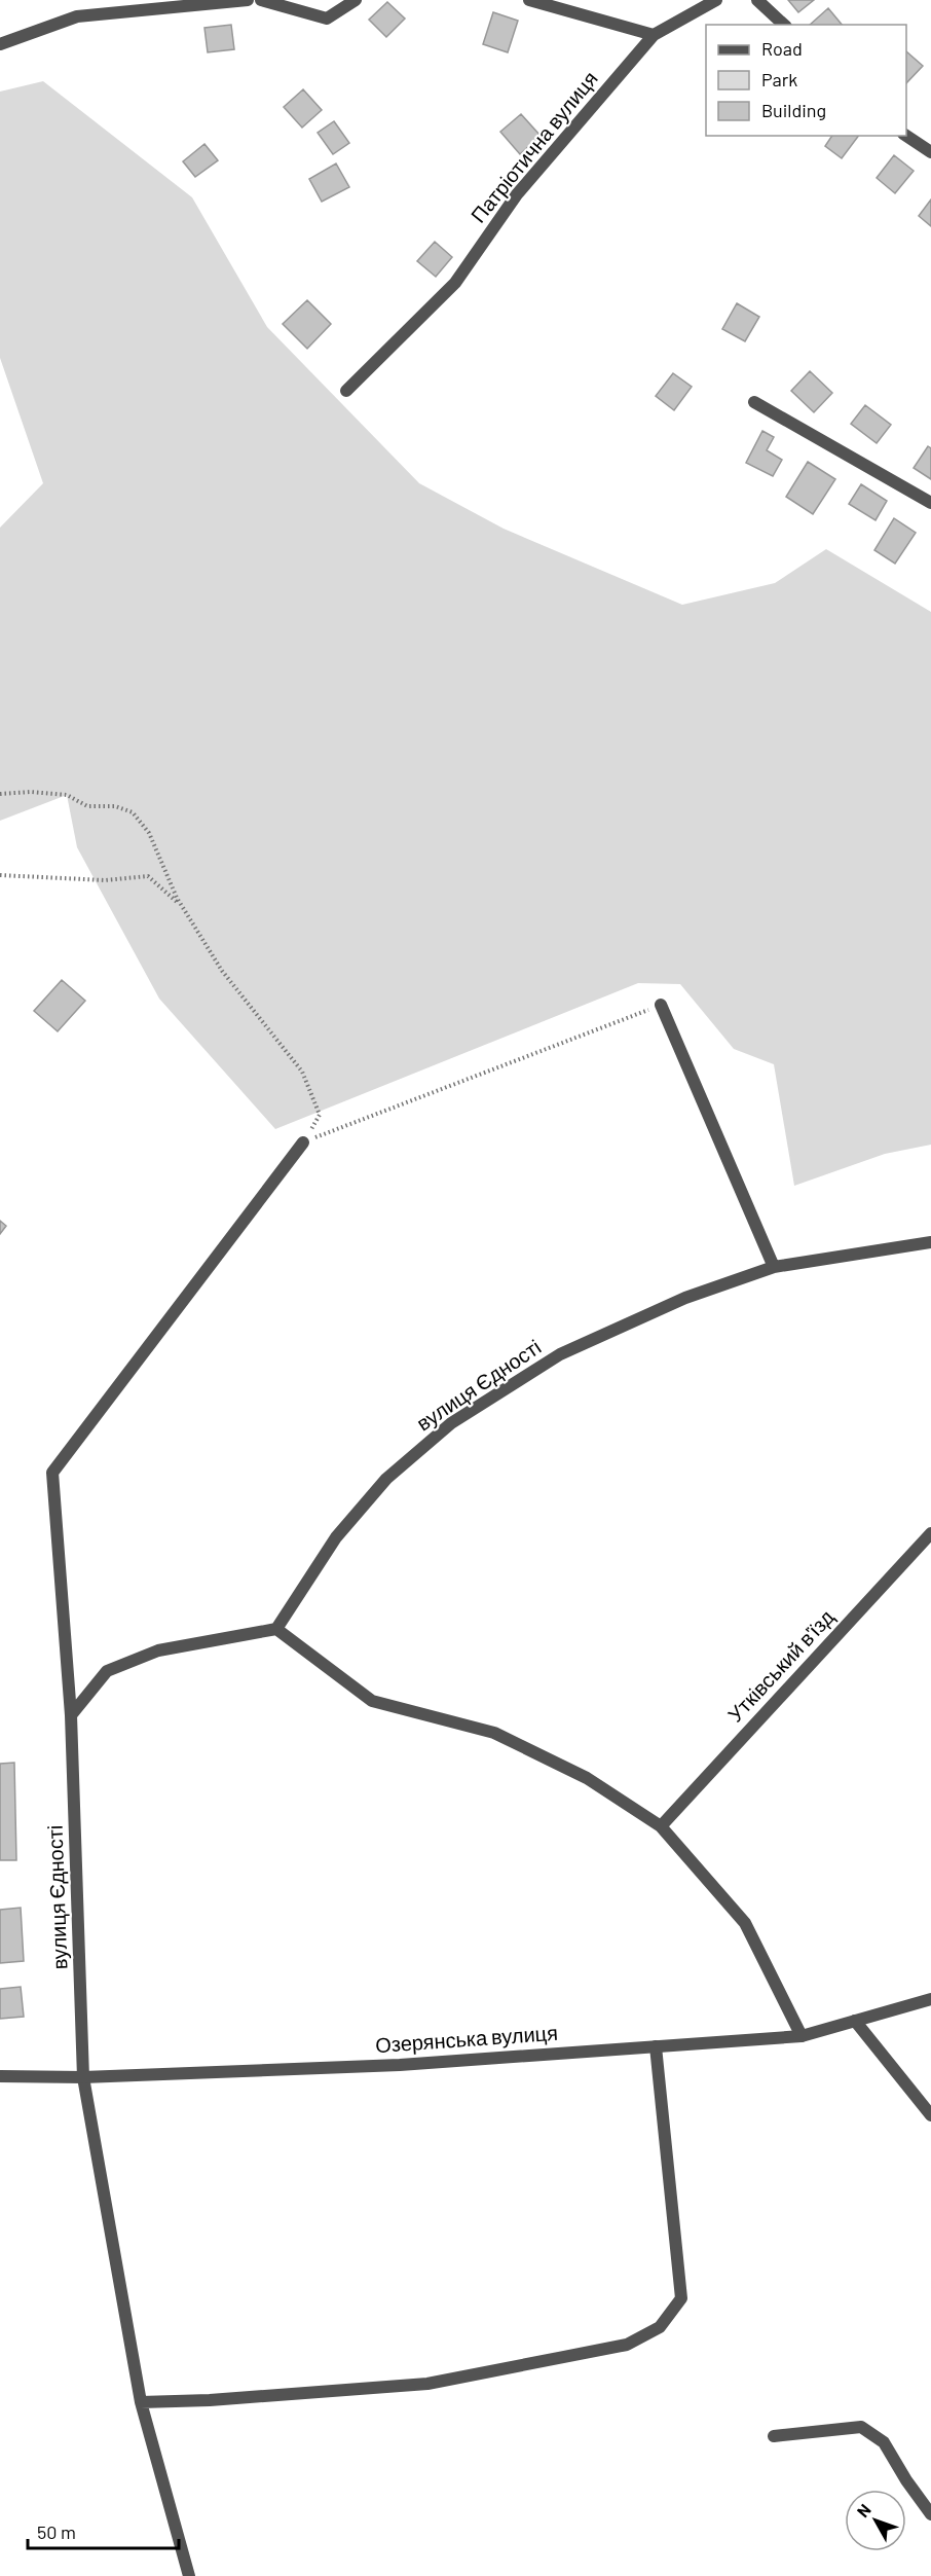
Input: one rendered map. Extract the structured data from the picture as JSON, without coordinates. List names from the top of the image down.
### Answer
{
  "streets": {
    "street": [
      "Патріотична вулиця",
      "вулиця Єдності",
      "Утківський в'їзд",
      "Озерянська вулиця"
    ]
  },
  "crossings": [
    ["вулиця Єдності", "Озерянська вулиця"]
  ],
  "legend": ["Road", "Park", "Building"],
  "scale_bar": "50 m",
  "north": "top left"
}
